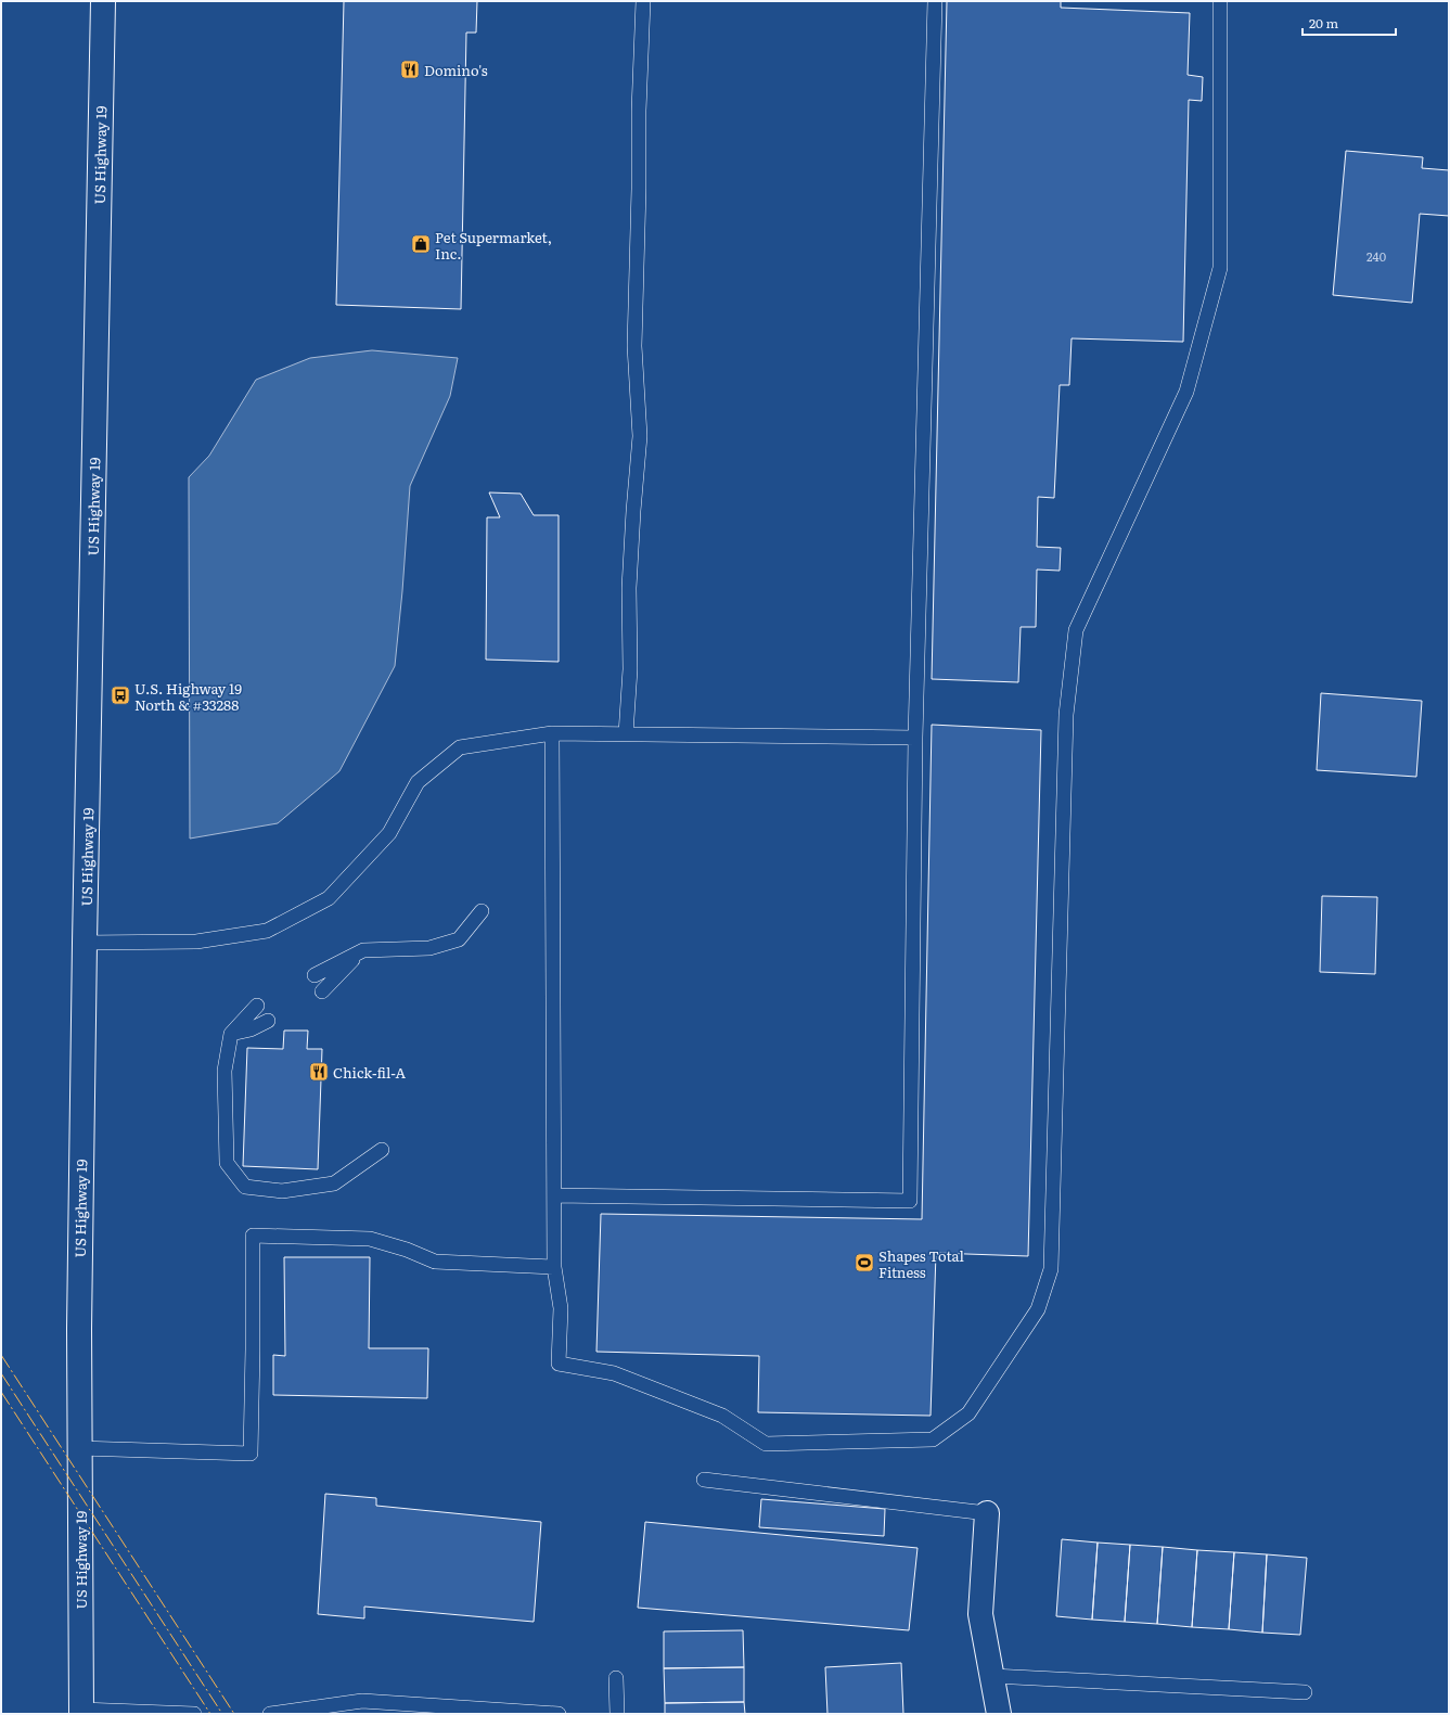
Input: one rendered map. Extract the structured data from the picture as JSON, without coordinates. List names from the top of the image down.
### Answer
{
  "streets": {
    "main road": ["US Highway 19"]
  },
  "places": {
    "restaurant": ["Domino's", "Chick-fil-A"],
    "shop": ["Pet Supermarket, Inc."],
    "bus stop": ["U.S. Highway 19 North & #33288"],
    "sports": ["Shapes Total Fitness"]
  },
  "house_numbers": ["240"],
  "scale_bar": "20 m"
}
